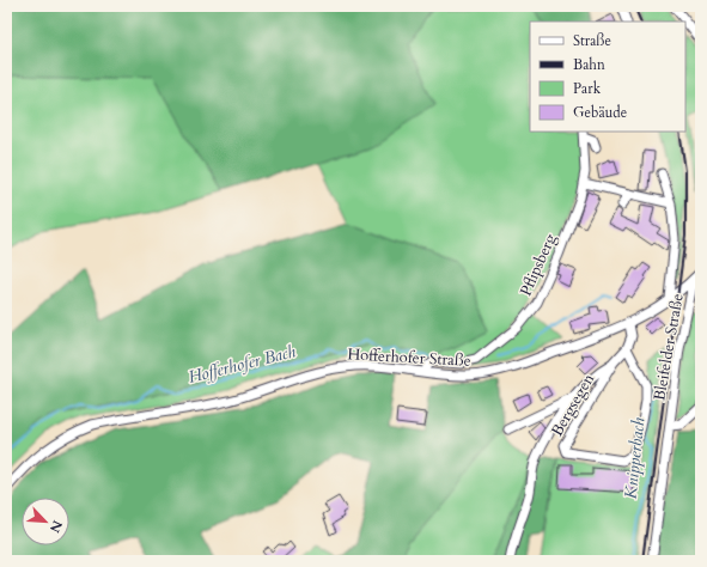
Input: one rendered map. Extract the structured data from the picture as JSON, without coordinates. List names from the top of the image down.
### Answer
{
  "streets": {
    "street": [
      "Pflipsberg",
      "Bleifelder Straße",
      "Hofferhofer Straße",
      "Bergsegen"
    ]
  },
  "crossings": [
    ["Pflipsberg", "Hofferhofer Straße"],
    ["Bleifelder Straße", "Hofferhofer Straße"]
  ],
  "water": ["Hofferhofer Bach", "Knipperbach"],
  "legend": [
    "Straße",
    "Bahn",
    "Park",
    "Gebäude"
  ],
  "north": "bottom right"
}
